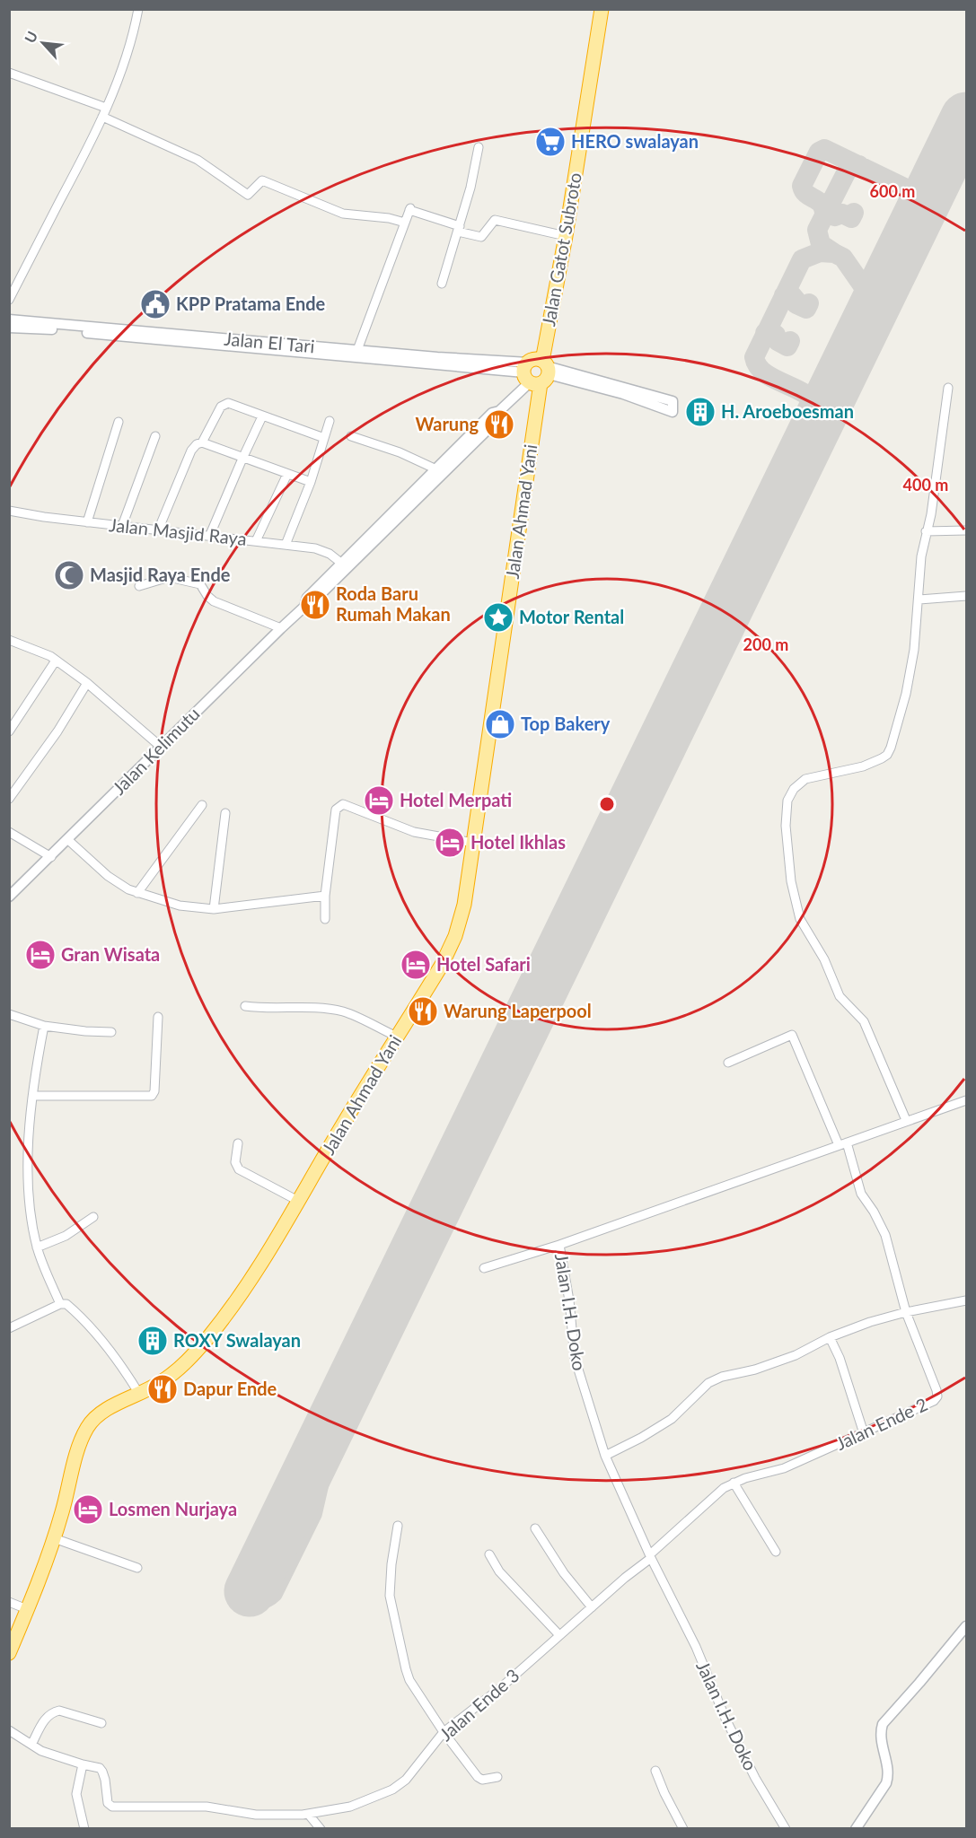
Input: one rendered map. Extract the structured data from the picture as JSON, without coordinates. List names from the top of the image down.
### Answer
{
  "streets": {
    "highway": ["Jalan Gatot Subroto", "Jalan Ahmad Yani"],
    "street": [
      "Jalan El Tari",
      "Jalan Masjid Raya",
      "Jalan Kelimutu",
      "Jalan I.H. Doko",
      "Jalan Ende 2",
      "Jalan Ende 3"
    ]
  },
  "crossings": [
    ["Jalan Gatot Subroto", "Jalan El Tari"],
    ["Jalan Gatot Subroto", "Jalan Ahmad Yani"],
    ["Jalan El Tari", "Jalan Ahmad Yani"],
    ["Jalan Masjid Raya", "Jalan Kelimutu"],
    ["Jalan I.H. Doko", "Jalan Ende 2"],
    ["Jalan I.H. Doko", "Jalan Ende 3"],
    ["Jalan Ende 2", "Jalan Ende 3"]
  ],
  "places": {
    "supermarket": ["HERO swalayan"],
    "public building": ["KPP Pratama Ende"],
    "building": ["H. Aroeboesman", "ROXY Swalayan"],
    "restaurant": [
      "Warung",
      "Roda Baru Rumah Makan",
      "Warung Laperpool",
      "Dapur Ende"
    ],
    "mosque": ["Masjid Raya Ende"],
    "place": ["Motor Rental"],
    "shop": ["Top Bakery"],
    "hotel": [
      "Hotel Merpati",
      "Hotel Ikhlas",
      "Gran Wisata",
      "Hotel Safari",
      "Losmen Nurjaya"
    ]
  },
  "north": "top left",
  "rings": ["600 m", "400 m", "200 m"]
}
